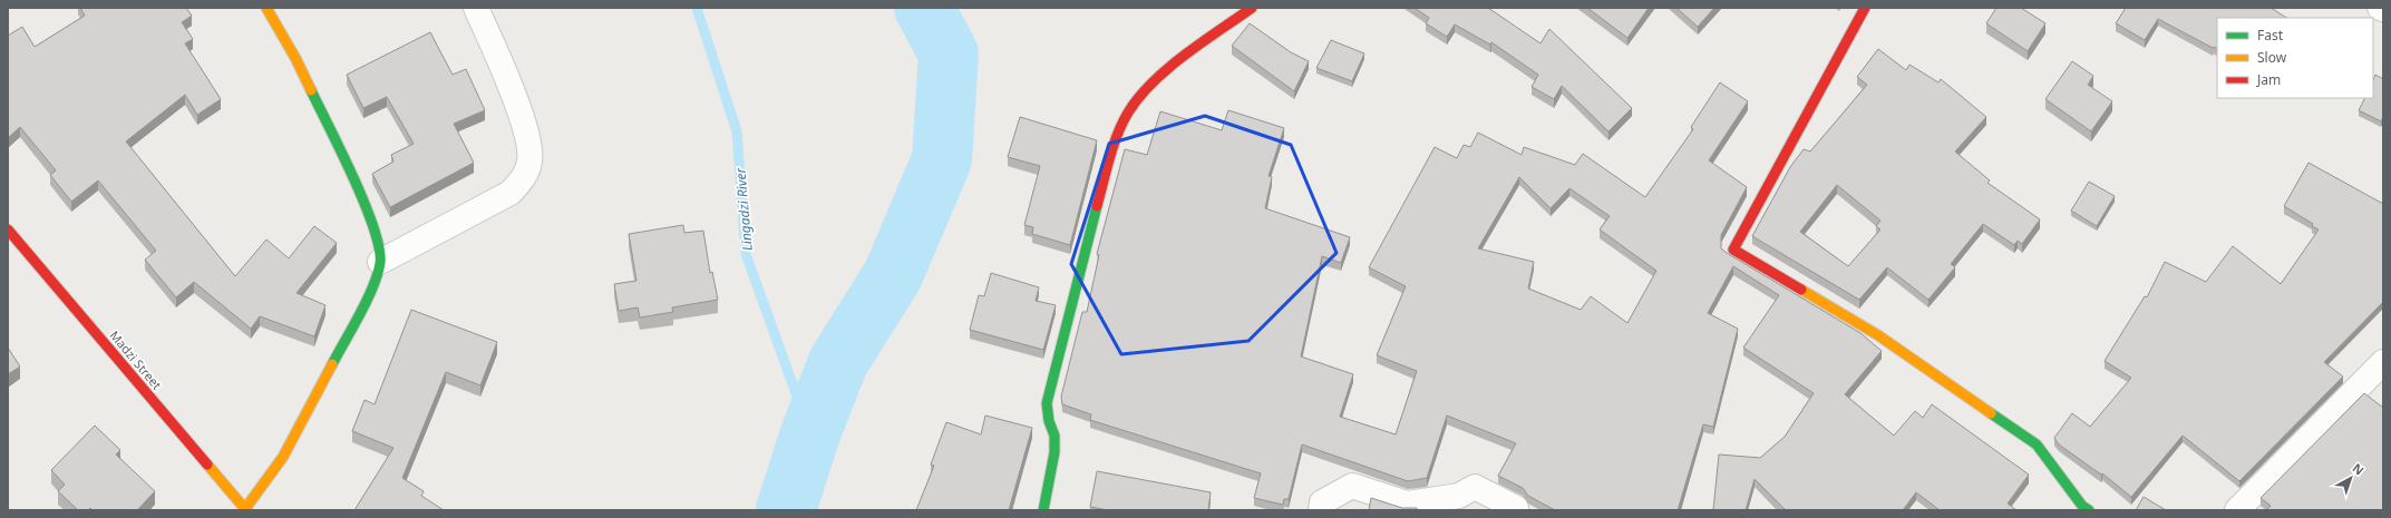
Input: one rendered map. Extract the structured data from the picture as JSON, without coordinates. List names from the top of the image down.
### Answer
{
  "streets": {
    "street": ["Madzi Street"]
  },
  "water": ["Lingadzi River"],
  "legend": ["Fast", "Slow", "Jam"],
  "north": "top right"
}
